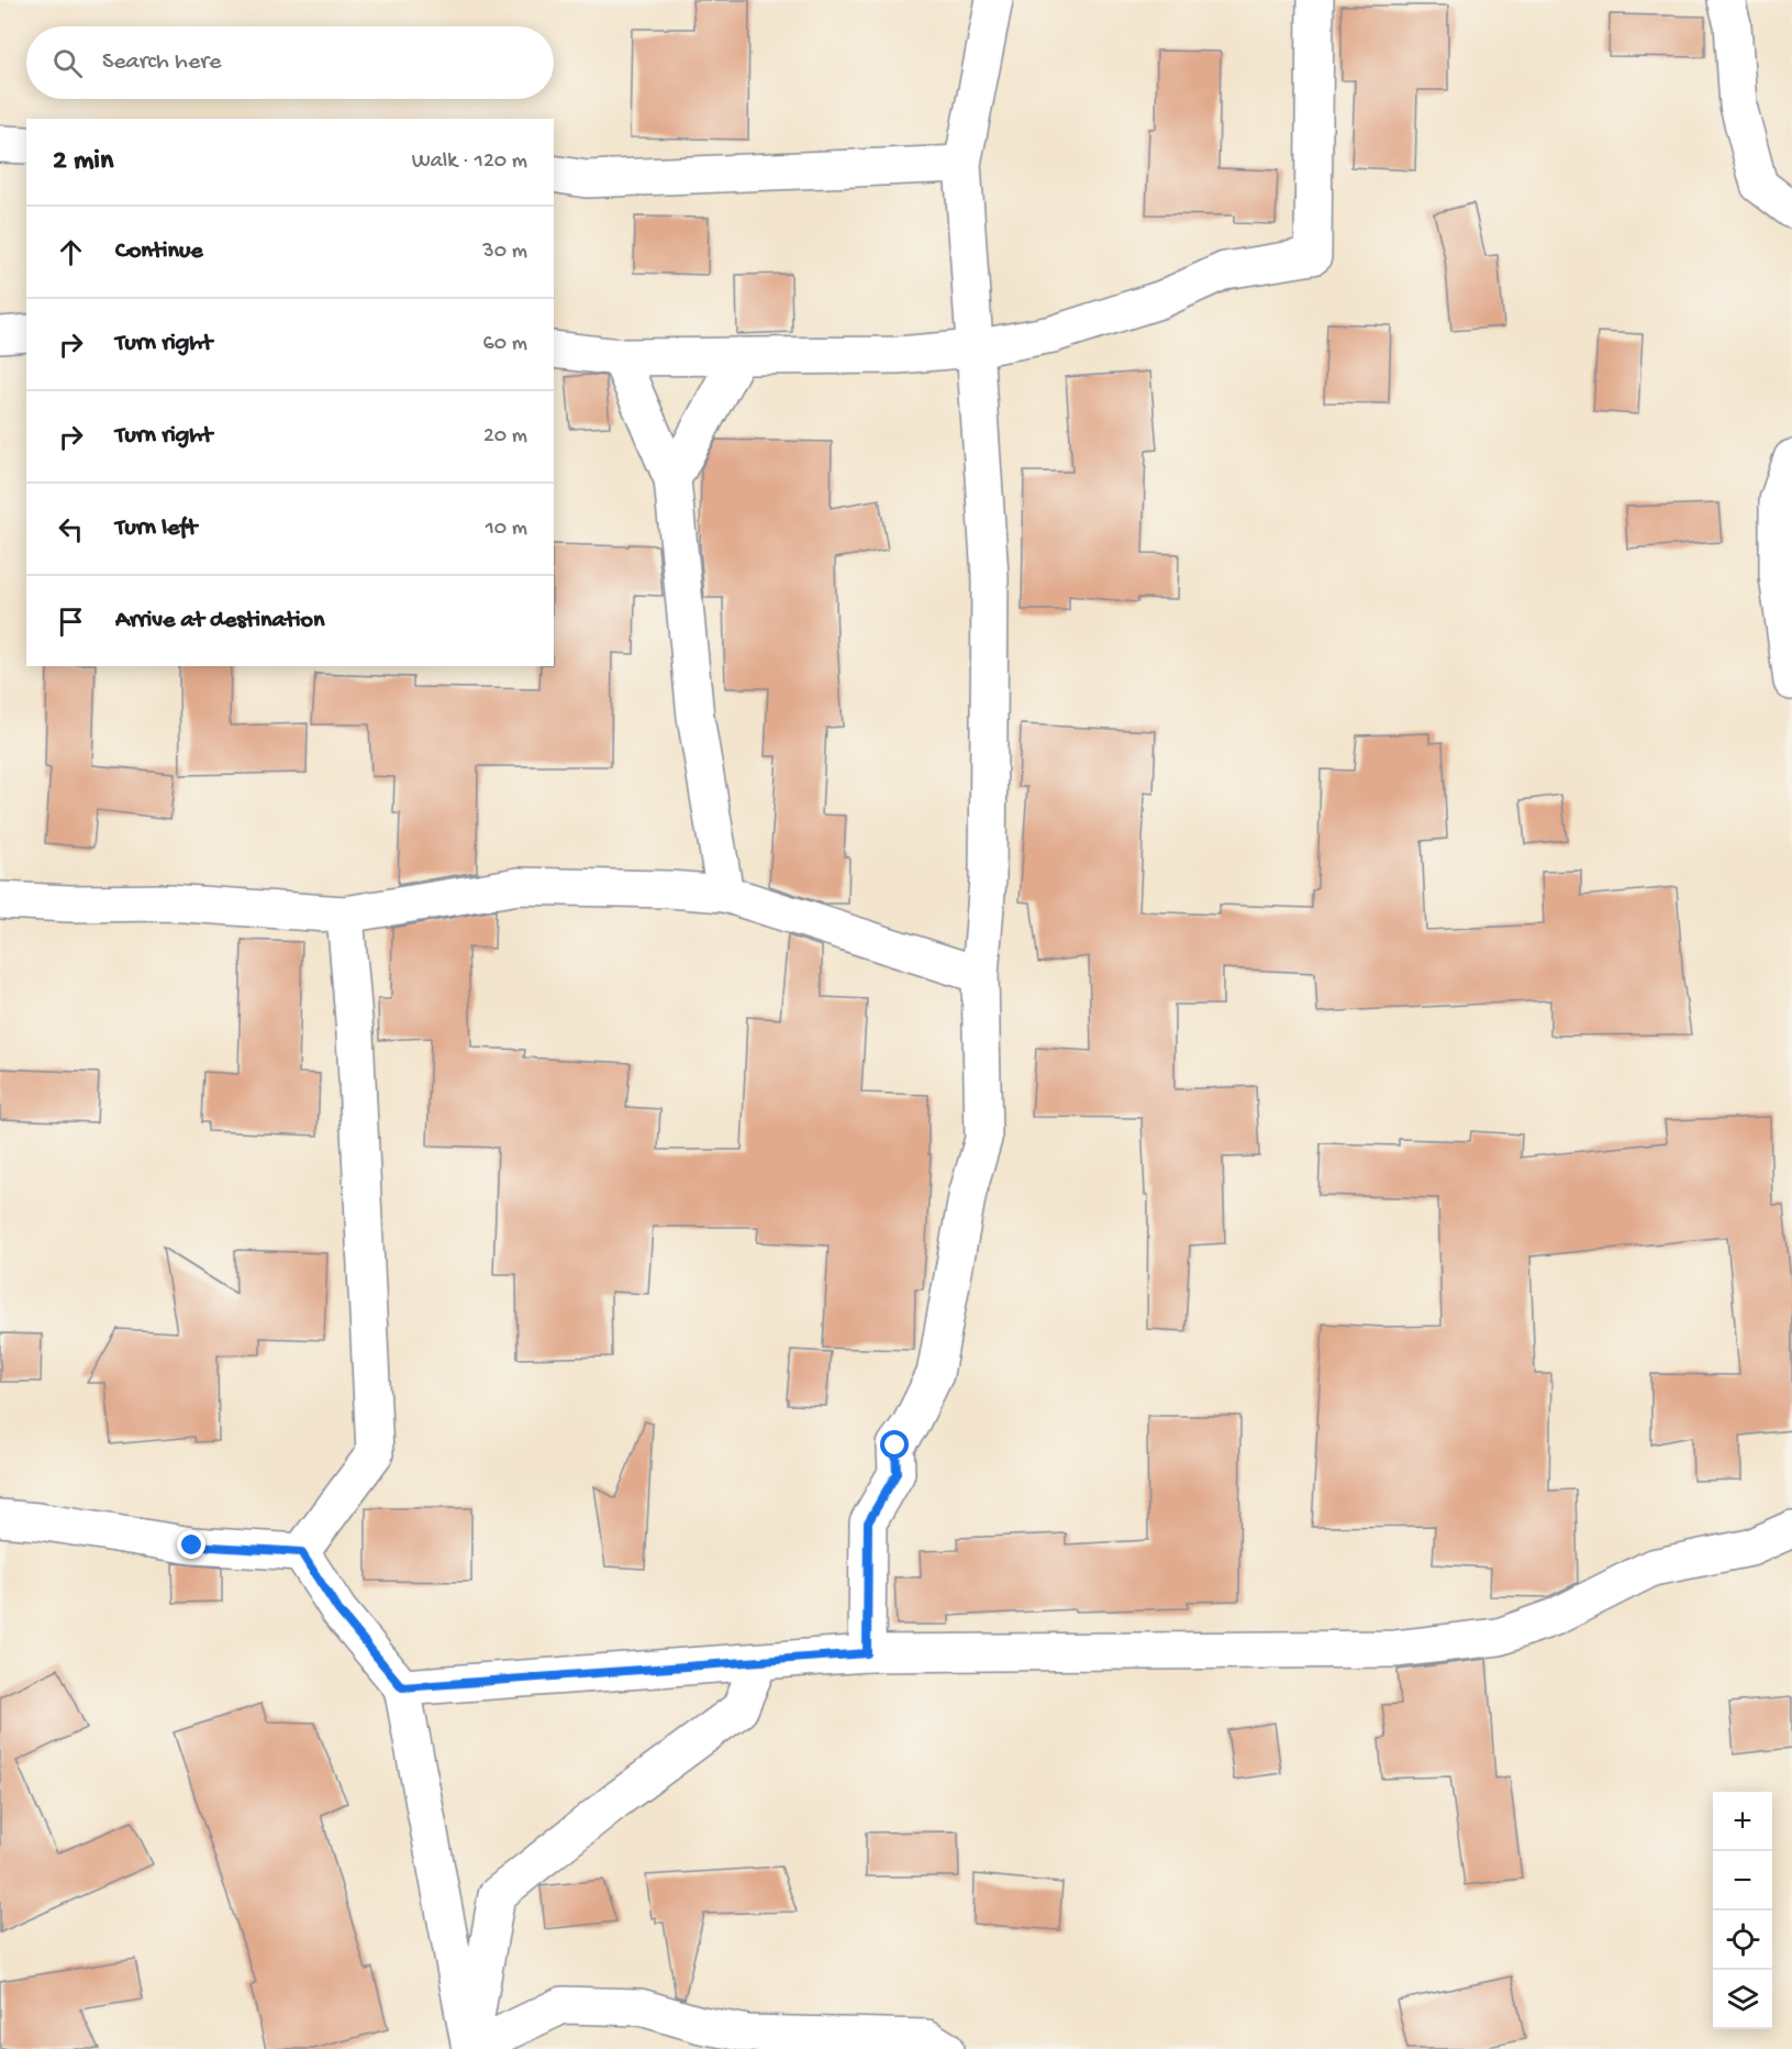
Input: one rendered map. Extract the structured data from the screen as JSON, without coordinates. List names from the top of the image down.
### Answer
{
  "page": {
    "search": "Search here",
    "heading": ["2 min", "Walk · 120 m"],
    "list": [
      ["Continue", "30 m"],
      ["Turn right", "60 m"],
      ["Turn right", "20 m"],
      ["Turn left", "10 m"],
      "Arrive at destination"
    ],
    "map_buttons": ["+", "−"]
  }
}
